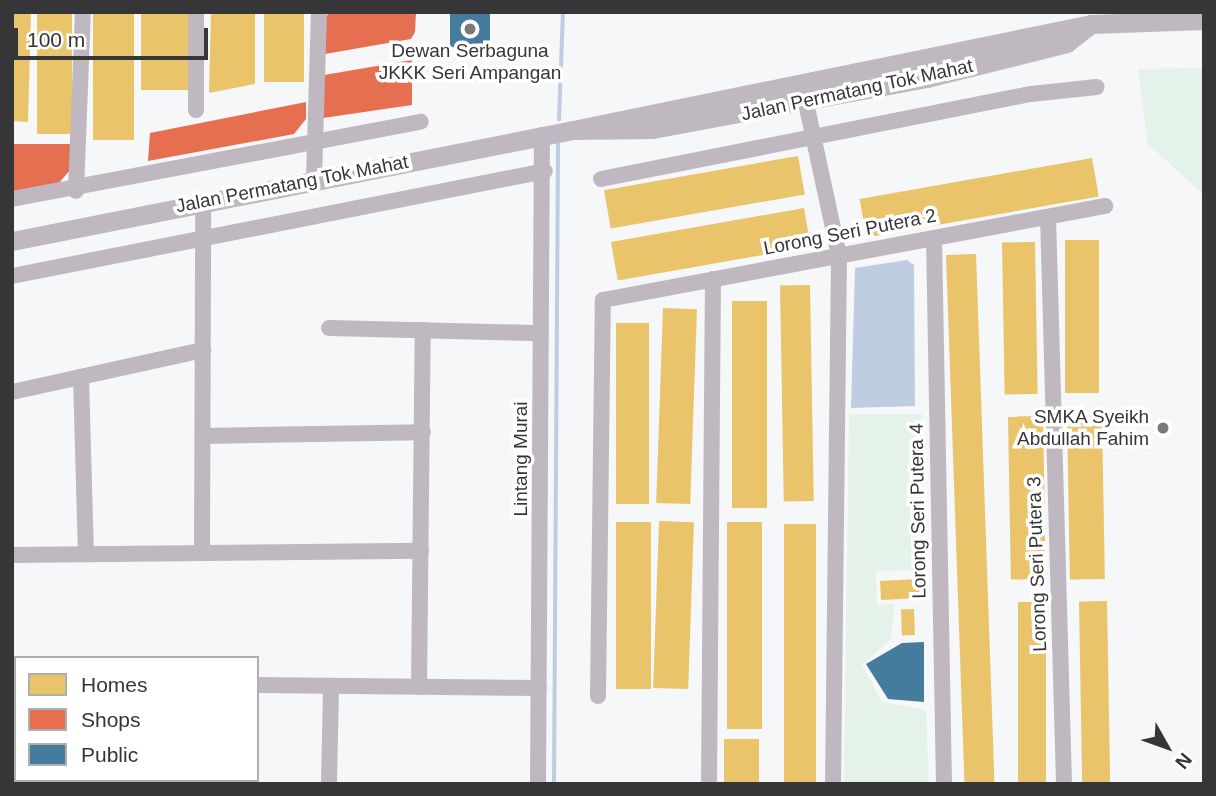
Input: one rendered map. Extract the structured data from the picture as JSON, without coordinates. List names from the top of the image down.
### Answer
{
  "streets": {
    "street": [
      "Jalan Permatang Tok Mahat",
      "Lorong Seri Putera 2",
      "Lintang Murai",
      "Lorong Seri Putera 4",
      "Lorong Seri Putera 3"
    ]
  },
  "crossings": [
    ["Jalan Permatang Tok Mahat", "Lintang Murai"],
    ["Lorong Seri Putera 2", "Lorong Seri Putera 4"],
    ["Lorong Seri Putera 2", "Lorong Seri Putera 3"]
  ],
  "places": ["Dewan Serbaguna JKKK Seri Ampangan", "SMKA Syeikh Abdullah Fahim"],
  "legend": ["Homes", "Shops", "Public"],
  "scale_bar": "100 m",
  "north": "bottom right"
}
